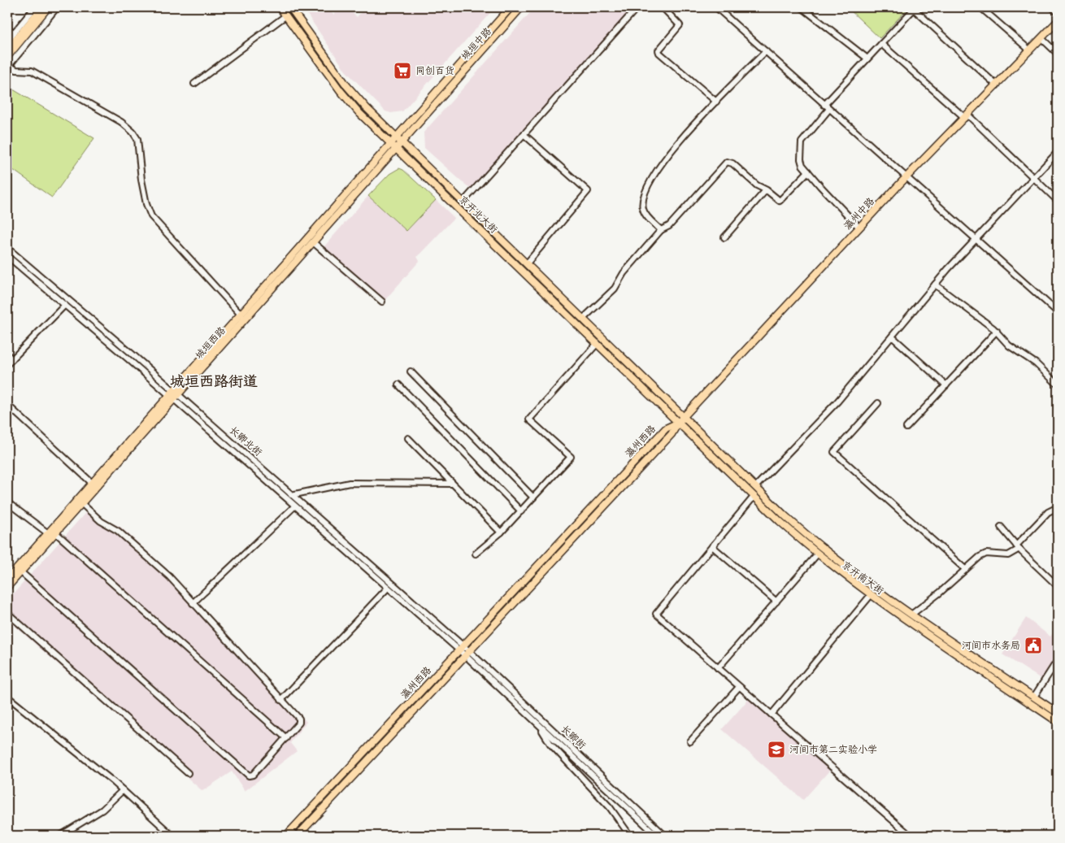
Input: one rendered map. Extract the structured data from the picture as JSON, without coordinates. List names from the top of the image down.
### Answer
{
  "streets": {
    "main road": [
      "城垣中路",
      "瀛州中路",
      "京开北大街",
      "城垣西路",
      "瀛州西路",
      "京开南大街"
    ],
    "street": ["长卿北街", "长卿街"]
  },
  "crossings": [
    ["城垣中路", "京开北大街"],
    ["城垣中路", "城垣西路"],
    ["瀛州中路", "京开北大街"],
    ["瀛州中路", "瀛州西路"],
    ["瀛州中路", "京开南大街"],
    ["京开北大街", "城垣西路"],
    ["京开北大街", "瀛州西路"],
    ["京开北大街", "京开南大街"],
    ["城垣西路", "长卿北街"],
    ["长卿北街", "瀛州西路"],
    ["长卿北街", "长卿街"],
    ["瀛州西路", "京开南大街"],
    ["瀛州西路", "长卿街"]
  ],
  "districts": ["城垣西路街道"],
  "places": {
    "supermarket": ["同创百货"],
    "public building": ["河间市水务局"],
    "school or university": ["河间市第二实验小学"]
  }
}
